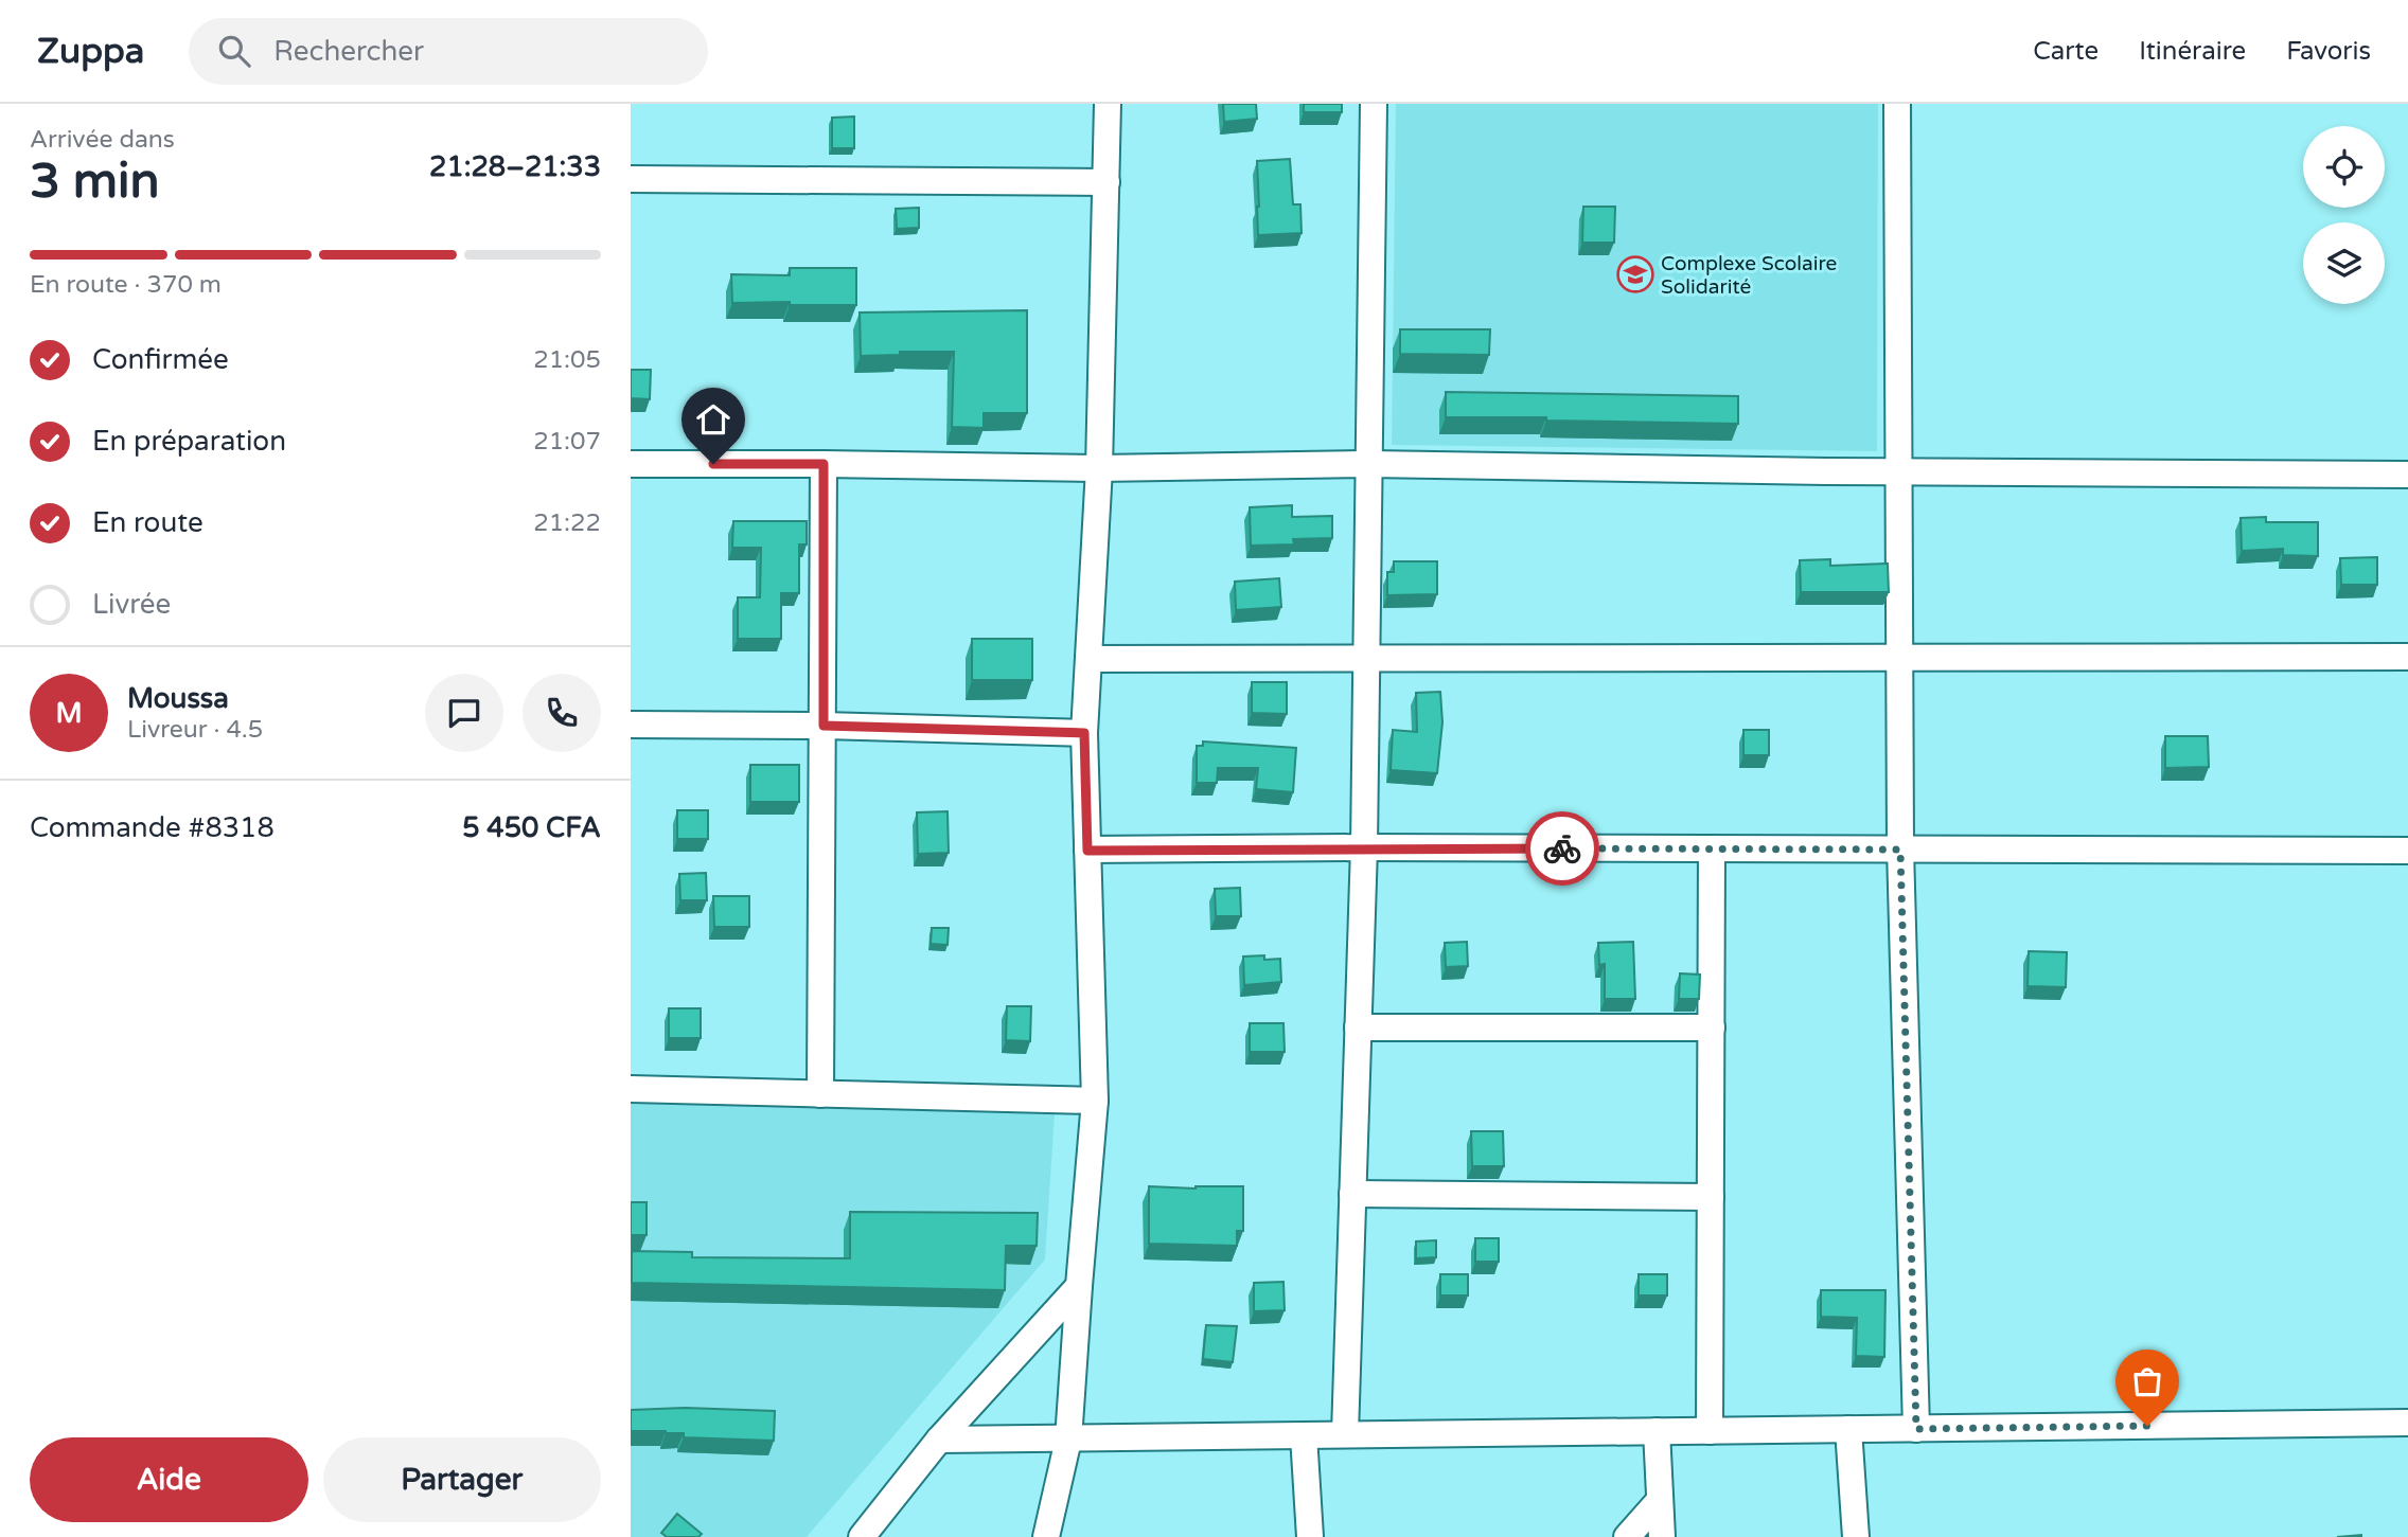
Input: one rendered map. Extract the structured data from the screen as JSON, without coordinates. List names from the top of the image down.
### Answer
{
  "places": {
    "school or university": ["Complexe Scolaire Solidarité"]
  },
  "page": {
    "header": "Zuppa",
    "search": "Rechercher",
    "nav": ["Carte", "Itinéraire", "Favoris"],
    "heading": ["3 min", "Arrivée dans", "21:28–21:33"],
    "panel": [
      "Moussa",
      "Livreur · 4.5",
      "Commande #8318",
      "5 450 CFA"
    ],
    "bar": "En route · 370 m",
    "list": [
      ["Confirmée", "21:05"],
      ["En préparation", "21:07"],
      ["En route", "21:22"],
      "Livrée"
    ],
    "round": "M",
    "buttons": ["Aide", "Partager"]
  }
}
